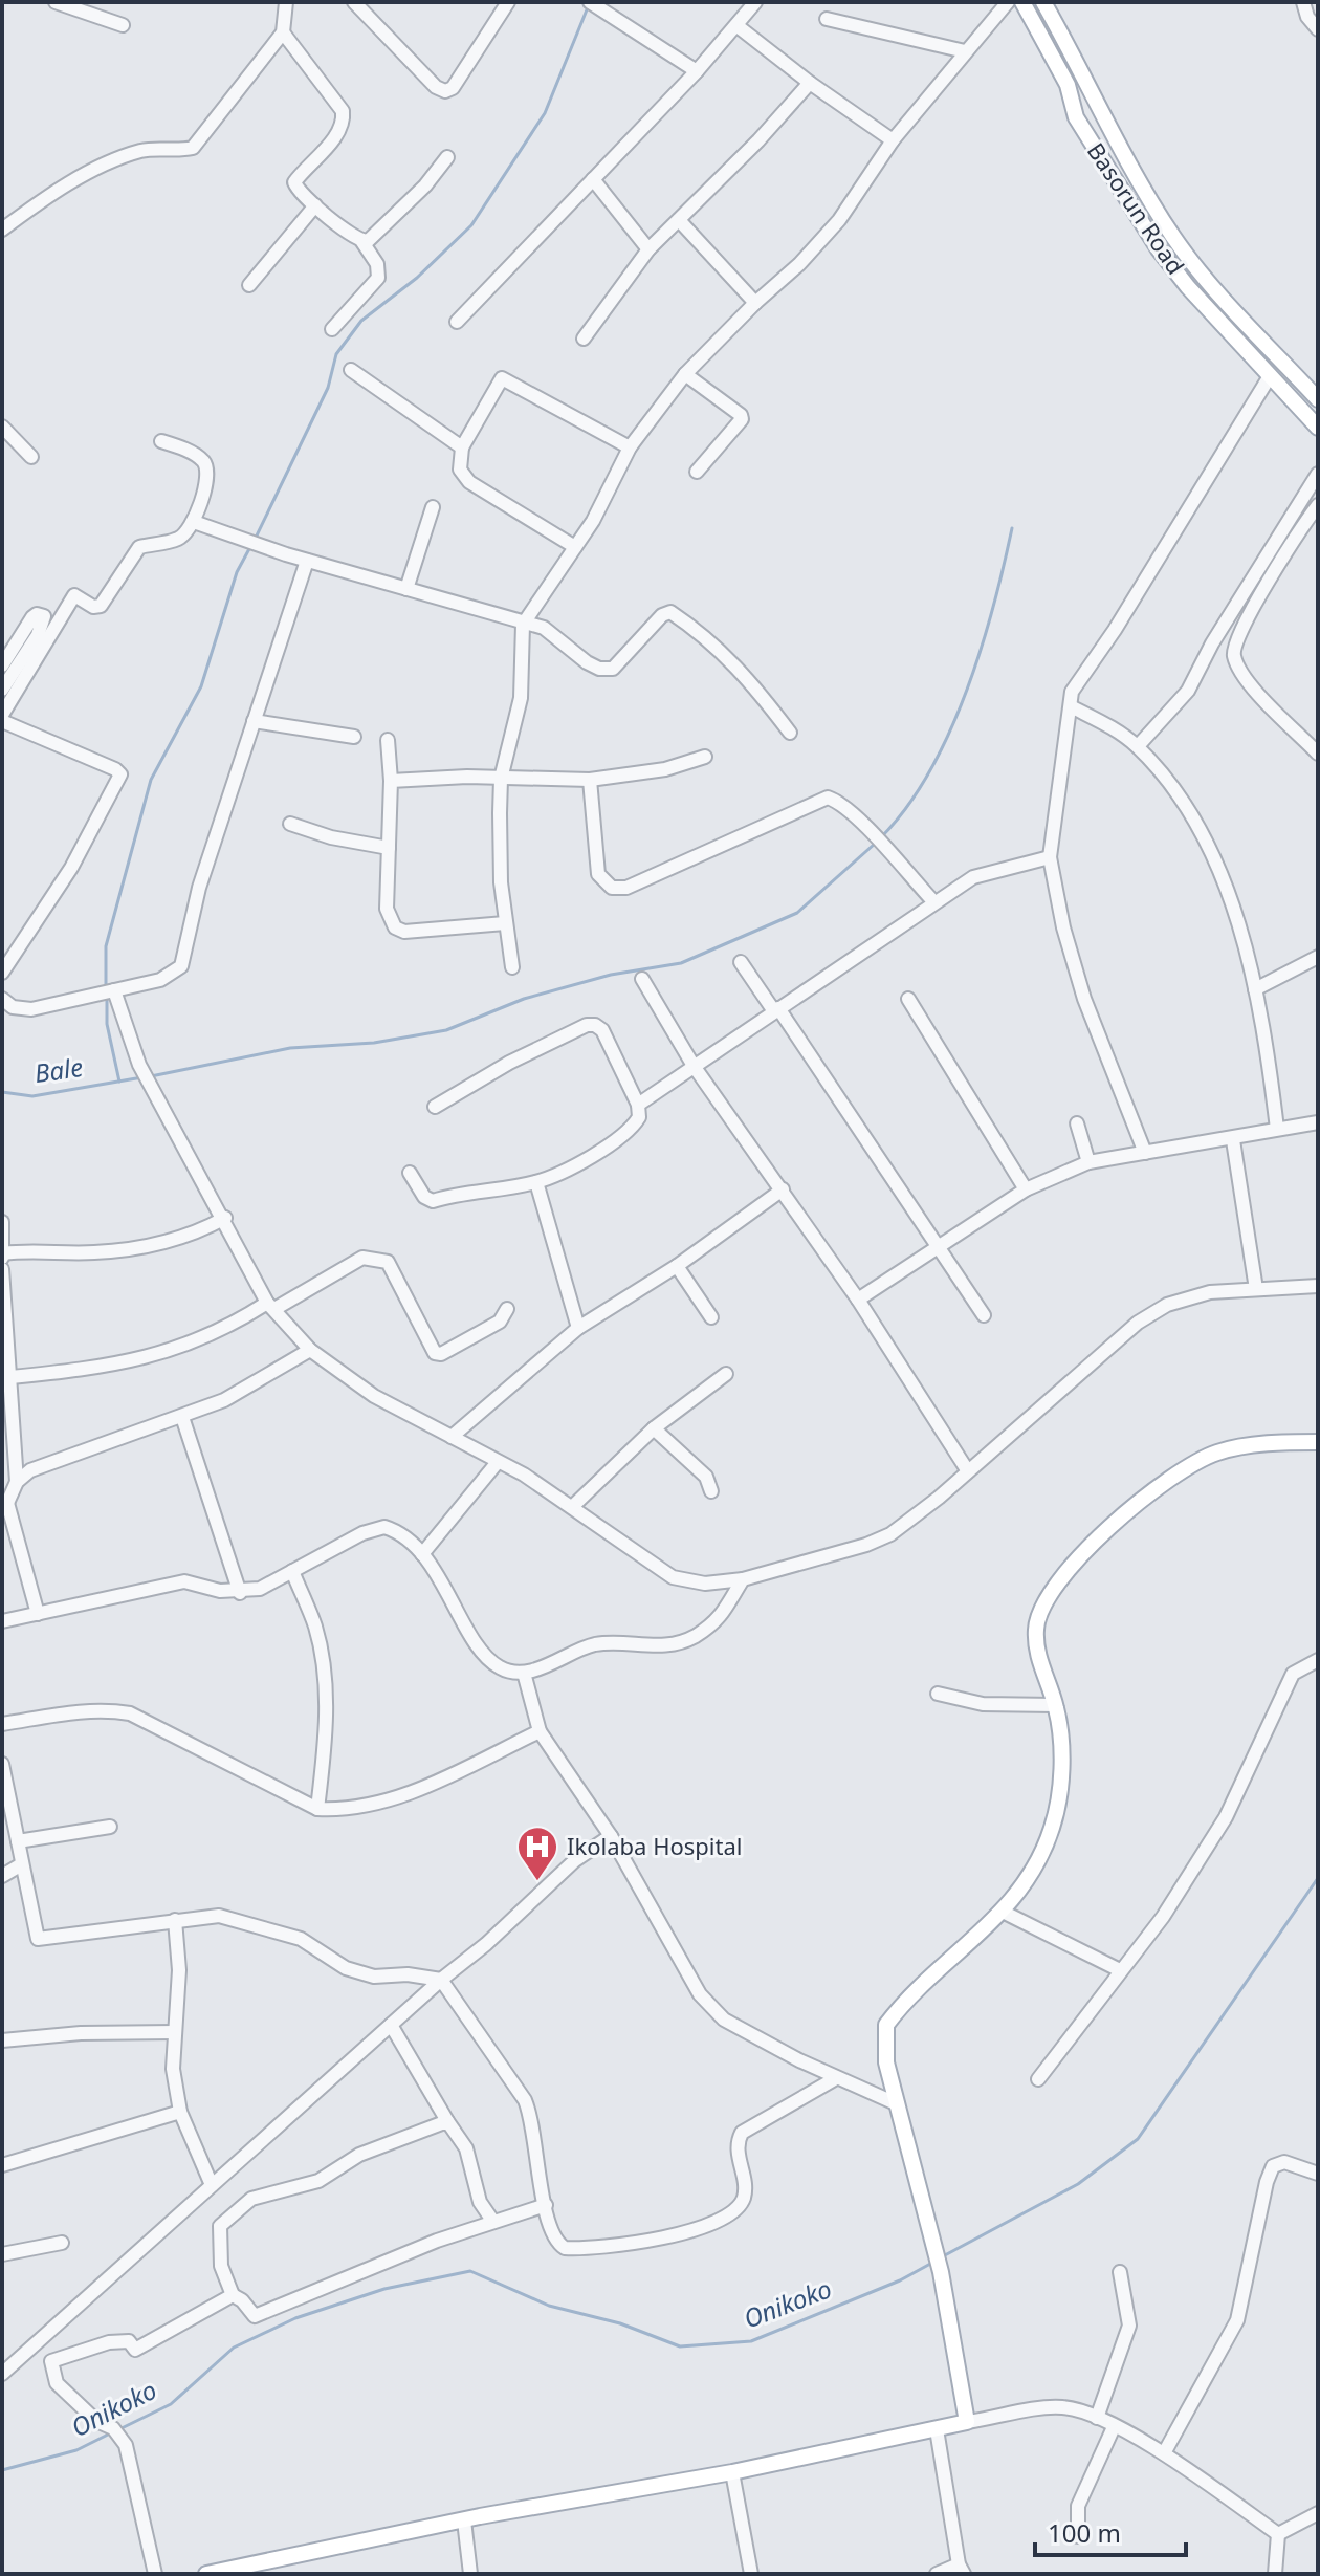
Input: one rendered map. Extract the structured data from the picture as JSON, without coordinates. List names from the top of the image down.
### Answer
{
  "streets": {
    "main road": ["Basorun Road"]
  },
  "water": ["Bale", "Onikoko"],
  "places": {
    "hospital": ["Ikolaba Hospital"]
  },
  "scale_bar": "100 m"
}
